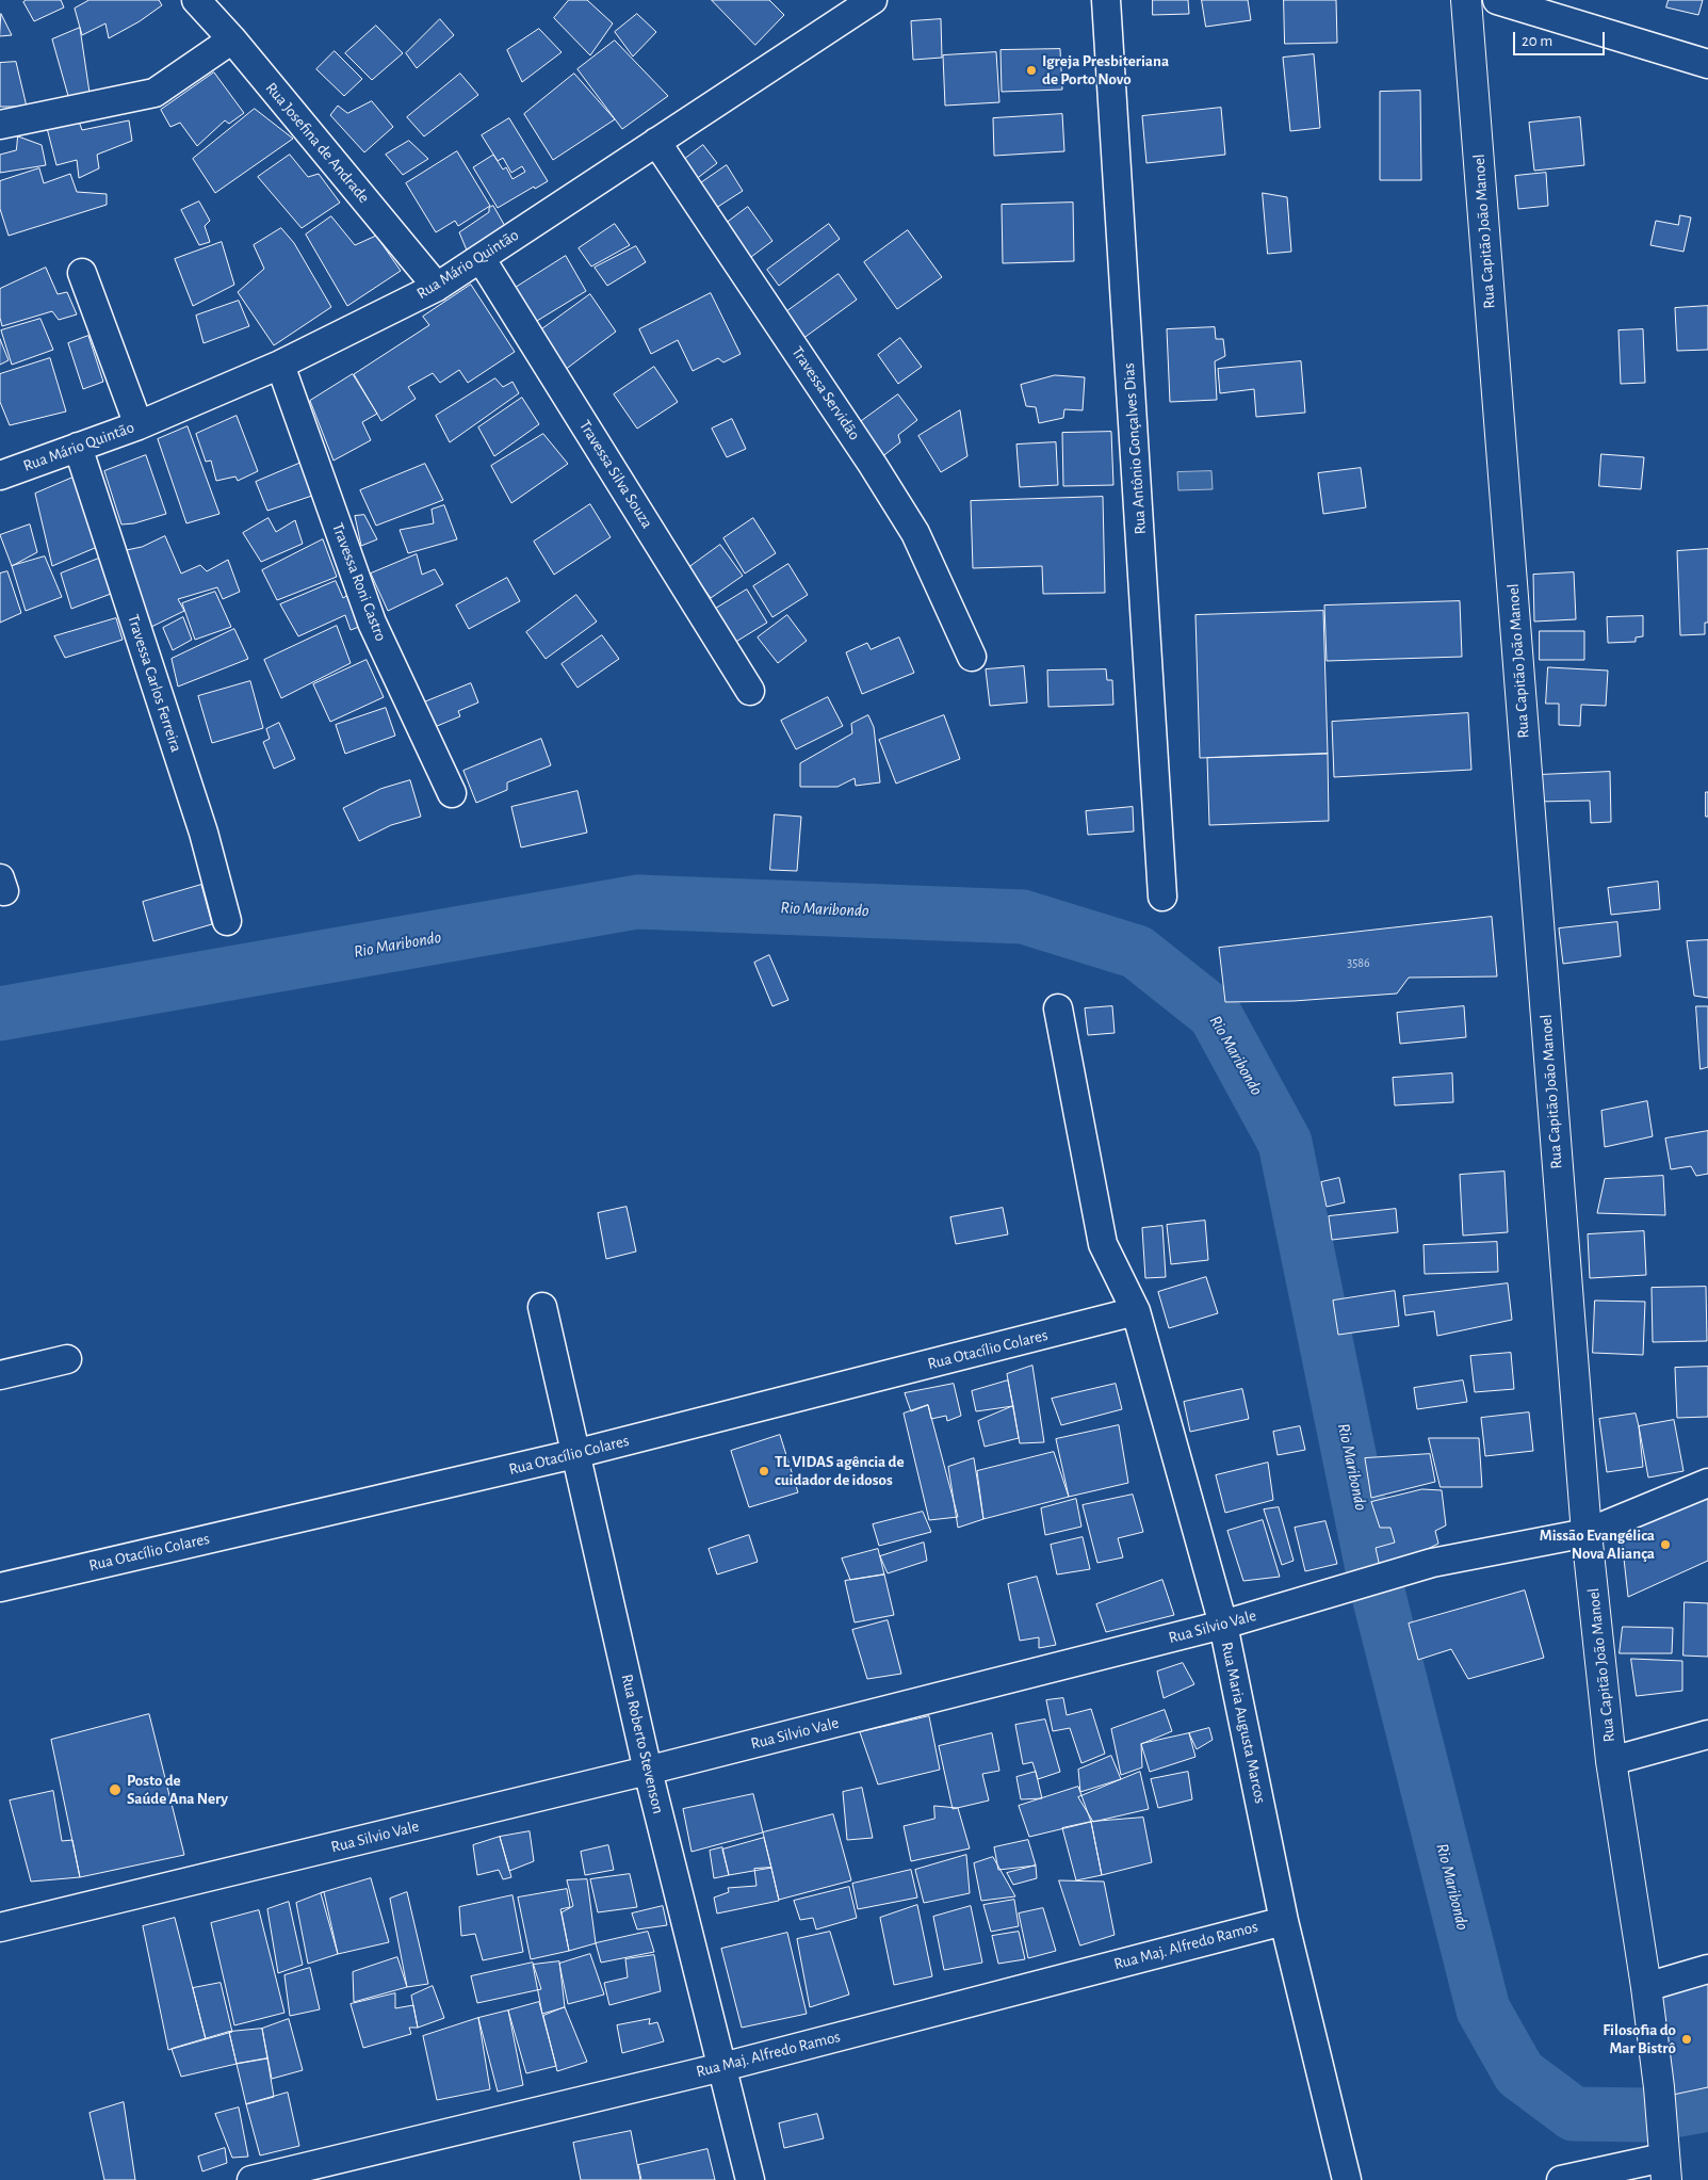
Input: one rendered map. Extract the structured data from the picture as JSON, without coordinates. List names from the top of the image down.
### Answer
{
  "streets": {
    "main road": ["Rua Capitão João Manoel"],
    "street": [
      "Rua Josefina de Andrade",
      "Rua Mário Quintão",
      "Travessa Servidão",
      "Rua Antônio Gonçalves Dias",
      "Travessa Silva Souza",
      "Travessa Roni Castro",
      "Travessa Carlos Ferreira",
      "Rua Otacílio Colares",
      "Rua Silvio Vale",
      "Rua Maria Augusta Marcos",
      "Rua Roberto Stevenson",
      "Rua Maj. Alfredo Ramos"
    ]
  },
  "crossings": [
    ["Rua Josefina de Andrade", "Rua Mário Quintão"],
    ["Rua Capitão João Manoel", "Rua Silvio Vale"],
    ["Rua Mário Quintão", "Travessa Servidão"],
    ["Rua Mário Quintão", "Travessa Silva Souza"],
    ["Rua Mário Quintão", "Travessa Roni Castro"],
    ["Rua Mário Quintão", "Travessa Carlos Ferreira"],
    ["Rua Otacílio Colares", "Rua Maria Augusta Marcos"],
    ["Rua Otacílio Colares", "Rua Roberto Stevenson"],
    ["Rua Silvio Vale", "Rua Maria Augusta Marcos"],
    ["Rua Silvio Vale", "Rua Roberto Stevenson"],
    ["Rua Maria Augusta Marcos", "Rua Maj. Alfredo Ramos"],
    ["Rua Roberto Stevenson", "Rua Maj. Alfredo Ramos"]
  ],
  "water": ["Rio Maribondo"],
  "places": [
    "Igreja Presbiteriana de Porto Novo",
    "TL VIDAS agência de cuidador de idosos",
    "Missão Evangélica Nova Aliança",
    "Posto de Saúde Ana Nery",
    "Filosofia do Mar Bistrô"
  ],
  "house_numbers": ["3586"],
  "scale_bar": "20 m"
}
